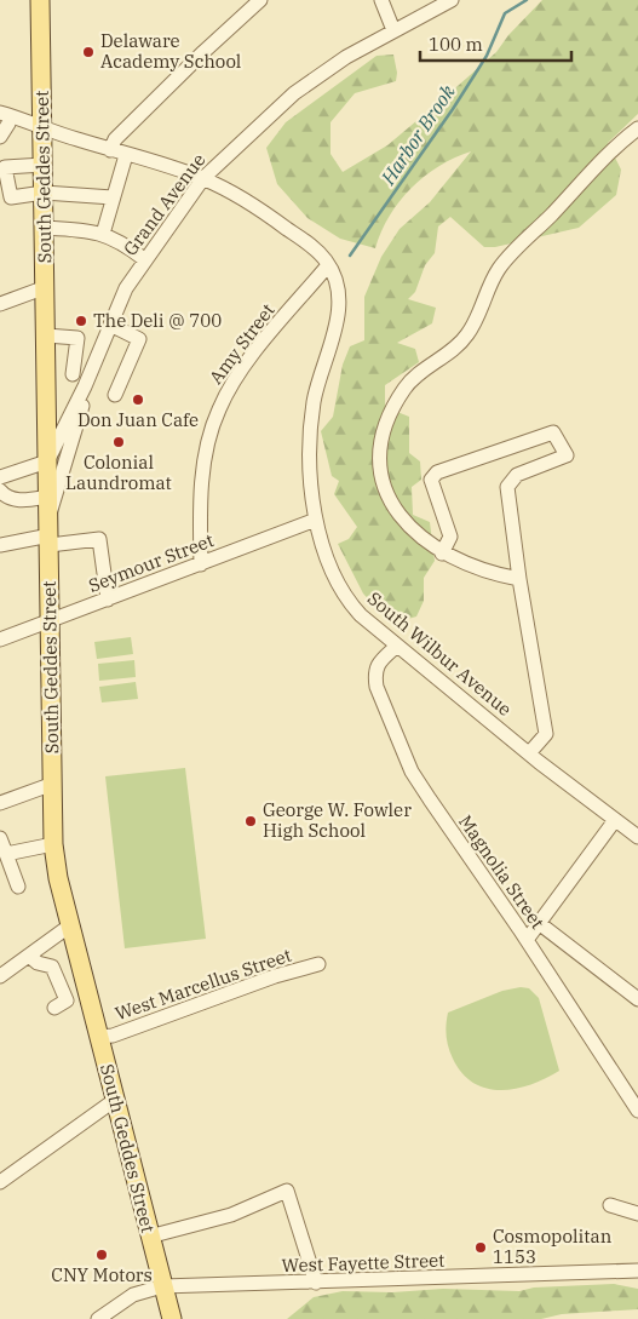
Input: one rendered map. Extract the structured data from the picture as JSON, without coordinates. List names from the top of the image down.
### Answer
{
  "streets": {
    "main road": ["South Geddes Street"],
    "street": [
      "Grand Avenue",
      "Amy Street",
      "Seymour Street",
      "South Wilbur Avenue",
      "Magnolia Street",
      "West Marcellus Street",
      "West Fayette Street"
    ]
  },
  "crossings": [
    ["South Geddes Street", "Grand Avenue"],
    ["South Geddes Street", "Seymour Street"],
    ["South Geddes Street", "West Marcellus Street"],
    ["South Geddes Street", "West Fayette Street"],
    ["Amy Street", "Seymour Street"],
    ["Amy Street", "South Wilbur Avenue"],
    ["Seymour Street", "South Wilbur Avenue"],
    ["South Wilbur Avenue", "Magnolia Street"]
  ],
  "water": ["Harbor Brook"],
  "places": [
    "Delaware Academy School",
    "The Deli @ 700",
    "Don Juan Cafe",
    "Colonial Laundromat",
    "George W. Fowler High School",
    "Cosmopolitan 1153",
    "CNY Motors"
  ],
  "scale_bar": "100 m"
}
